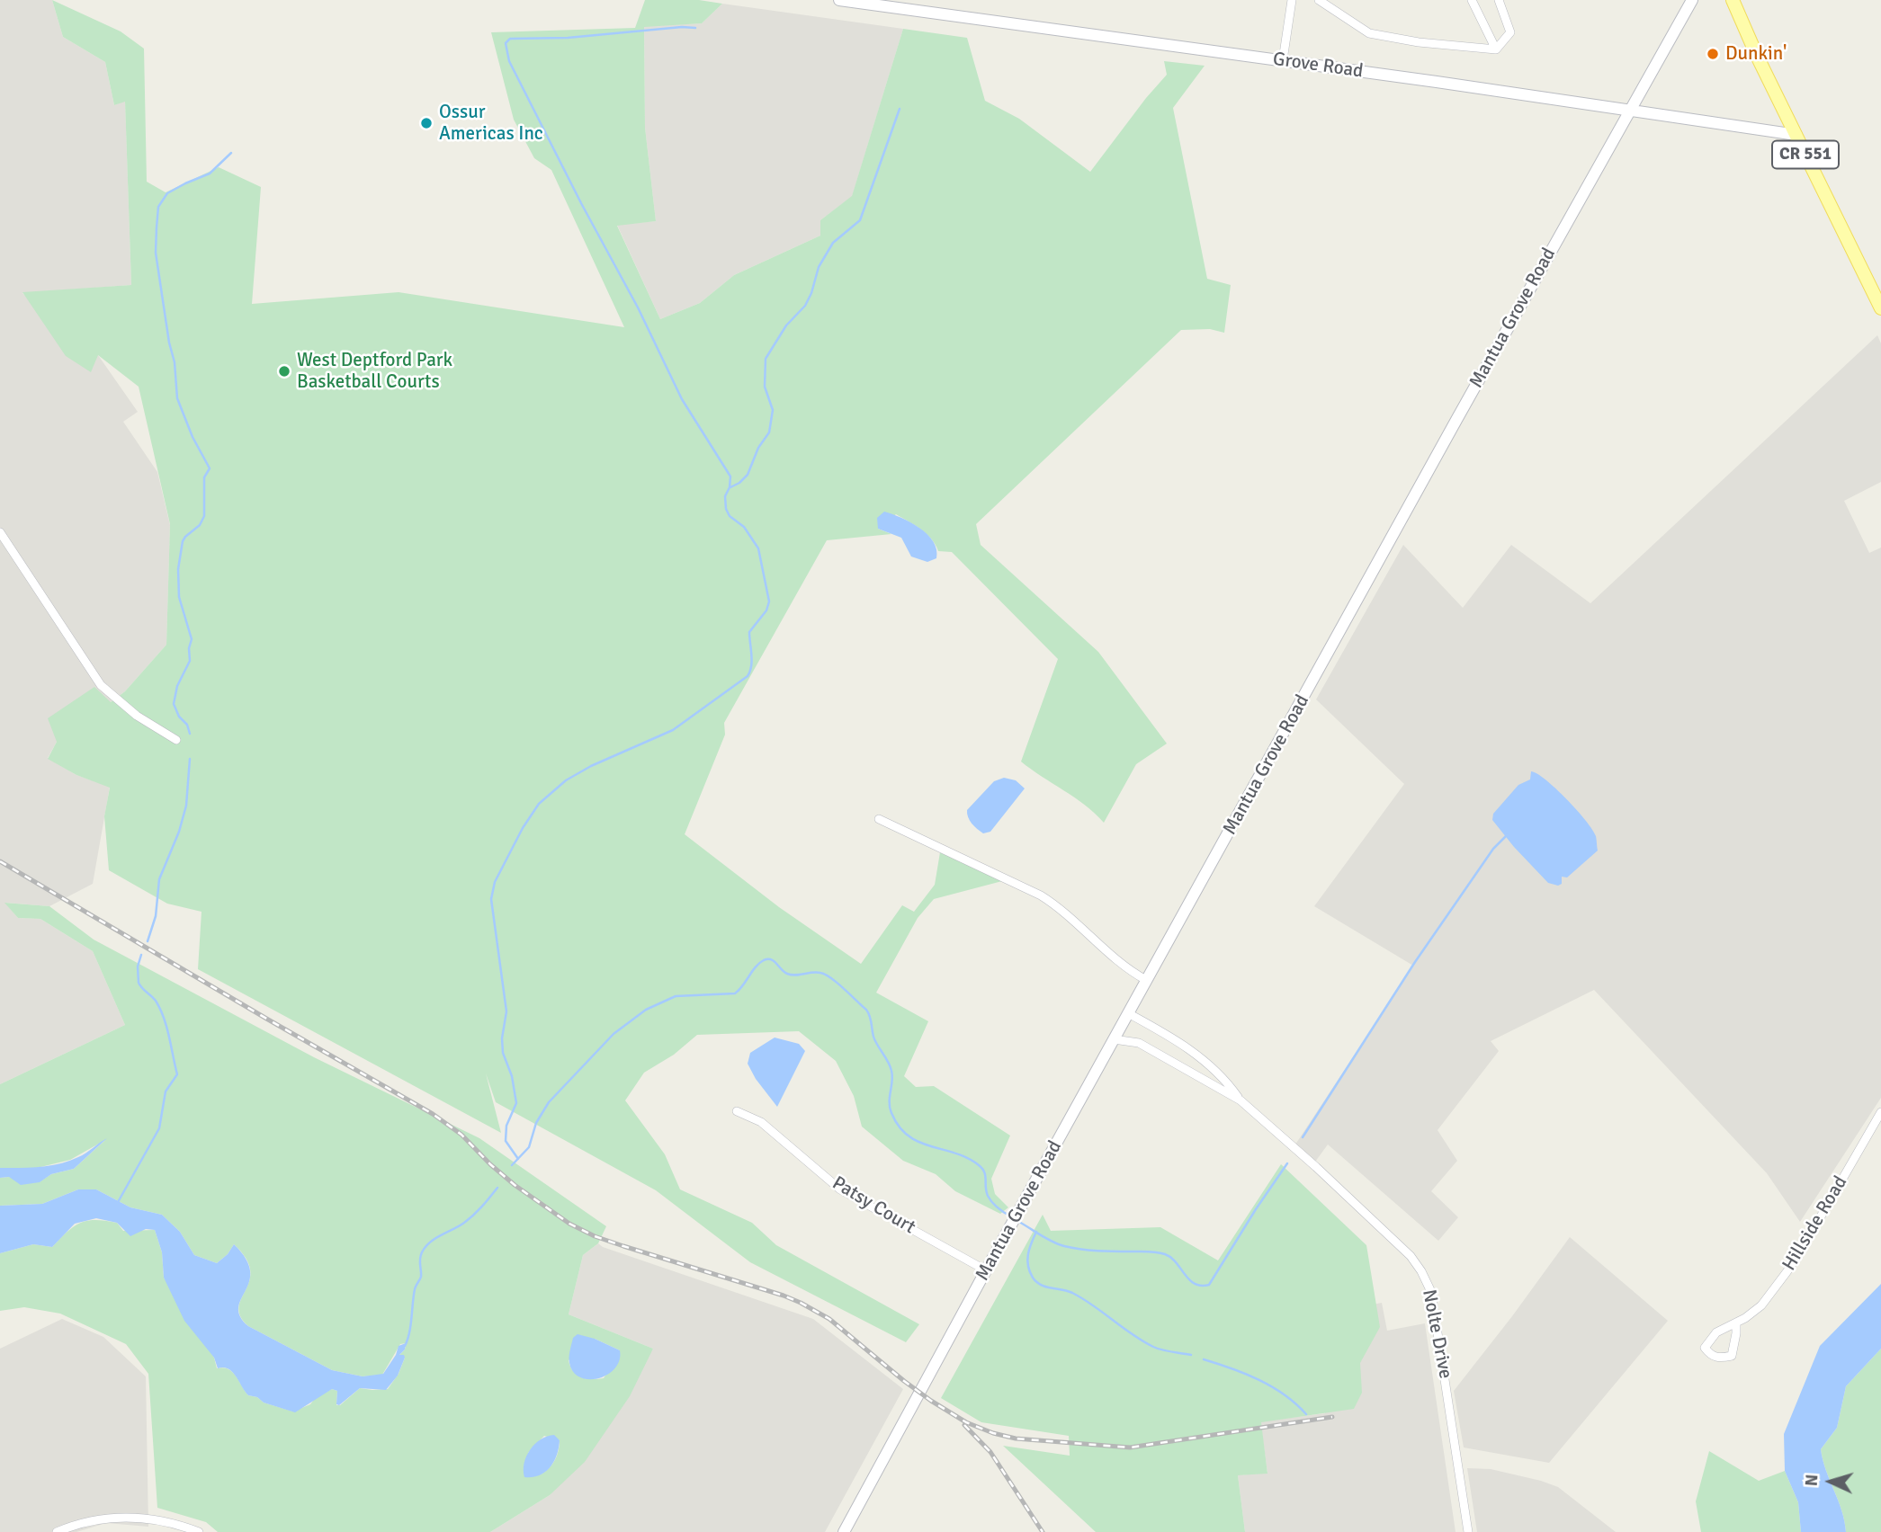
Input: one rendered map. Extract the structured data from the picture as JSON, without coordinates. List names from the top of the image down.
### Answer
{
  "streets": {
    "main road": ["Grove Road", "CR 551", "Mantua Grove Road"],
    "street": ["Patsy Court", "Hillside Road", "Nolte Drive"]
  },
  "crossings": [
    ["Grove Road", "CR 551"],
    ["Grove Road", "Mantua Grove Road"],
    ["Mantua Grove Road", "Patsy Court"],
    ["Mantua Grove Road", "Nolte Drive"]
  ],
  "places": ["Dunkin'", "Ossur Americas Inc", "West Deptford Park Basketball Courts"],
  "north": "left"
}
